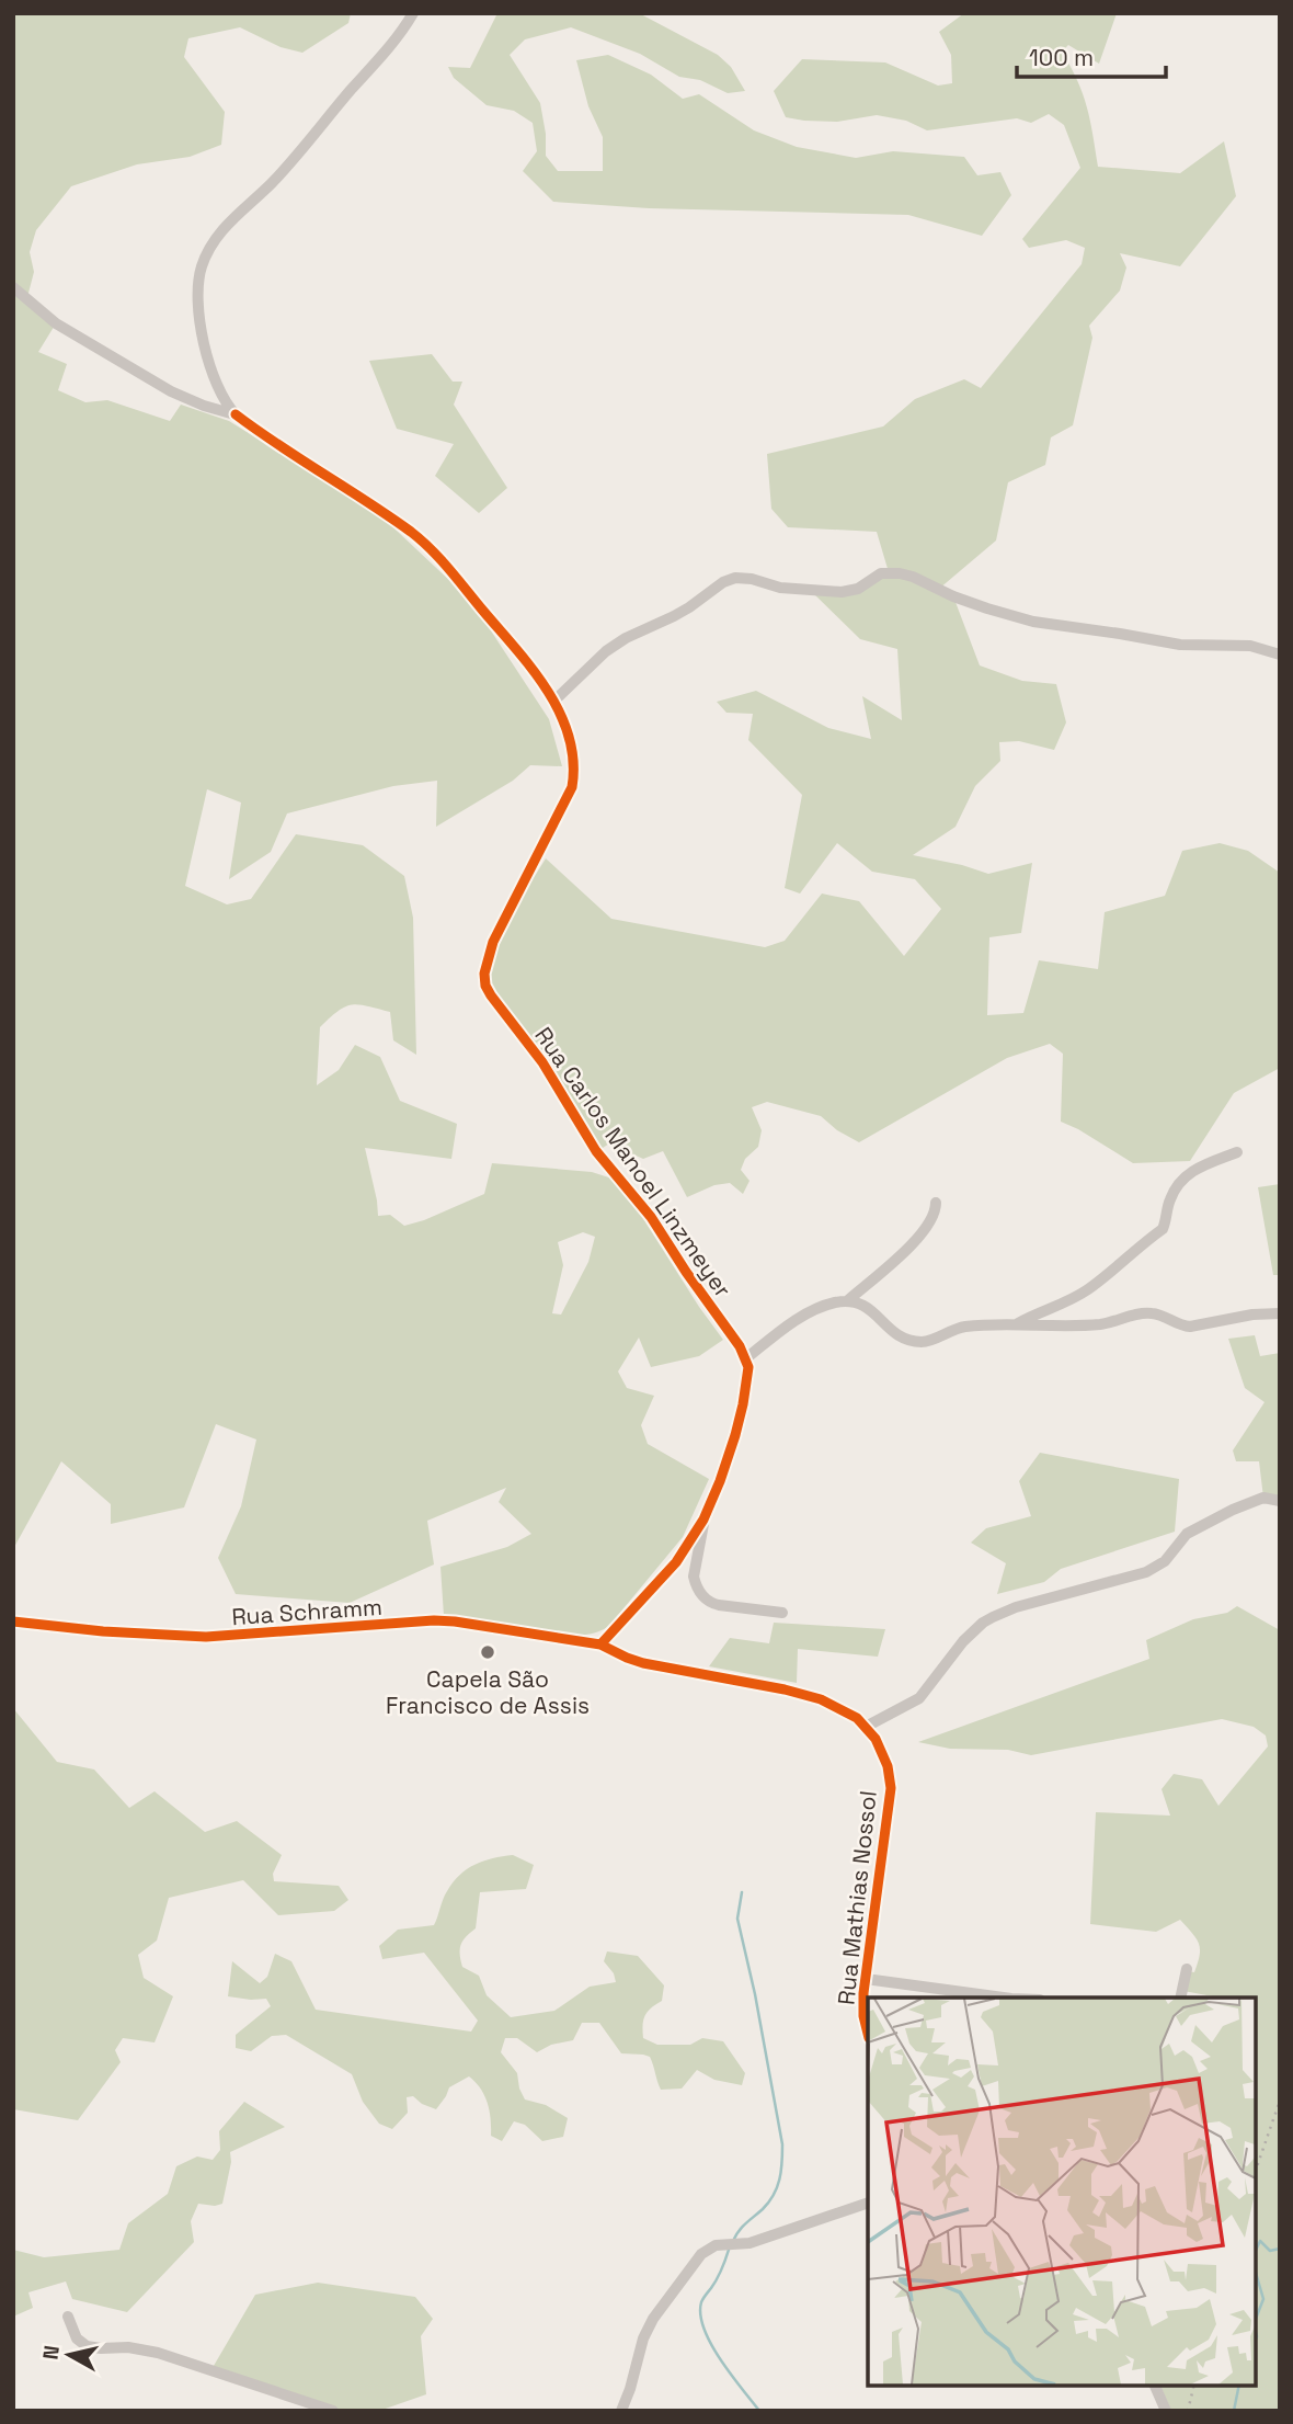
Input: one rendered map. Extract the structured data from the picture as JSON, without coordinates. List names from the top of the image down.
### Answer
{
  "streets": {
    "street": ["Rua Carlos Manoel Linzmeyer", "Rua Schramm", "Rua Mathias Nossol"]
  },
  "crossings": [
    ["Rua Schramm", "Rua Mathias Nossol"]
  ],
  "places": ["Capela São Francisco de Assis"],
  "scale_bar": "100 m",
  "north": "left"
}
